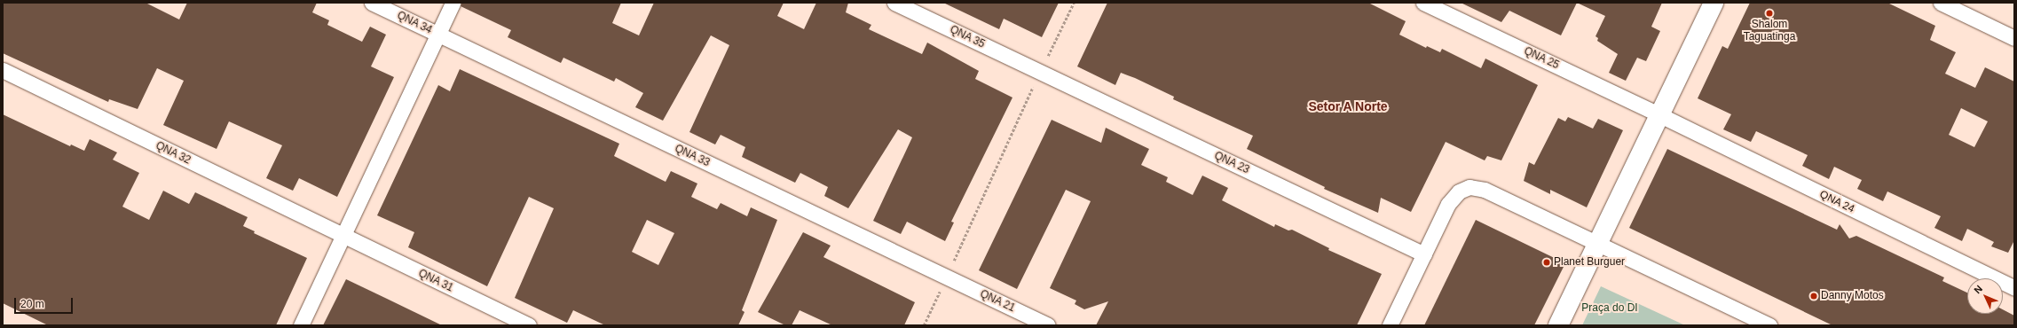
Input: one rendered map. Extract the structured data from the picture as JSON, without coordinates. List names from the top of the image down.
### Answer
{
  "streets": {
    "street": [
      "QNA 34",
      "QNA 35",
      "QNA 25",
      "QNA 32",
      "QNA 33",
      "QNA 23",
      "QNA 24",
      "QNA 31",
      "QNA 21"
    ]
  },
  "crossings": [
    ["QNA 34", "QNA 33"],
    ["QNA 35", "QNA 23"],
    ["QNA 25", "QNA 24"],
    ["QNA 32", "QNA 31"],
    ["QNA 33", "QNA 21"]
  ],
  "districts": ["Setor A Norte"],
  "parks": ["Praça do DI"],
  "places": ["Shalom Taguatinga", "Planet Burguer", "Danny Motos"],
  "scale_bar": "20 m",
  "north": "top left"
}
